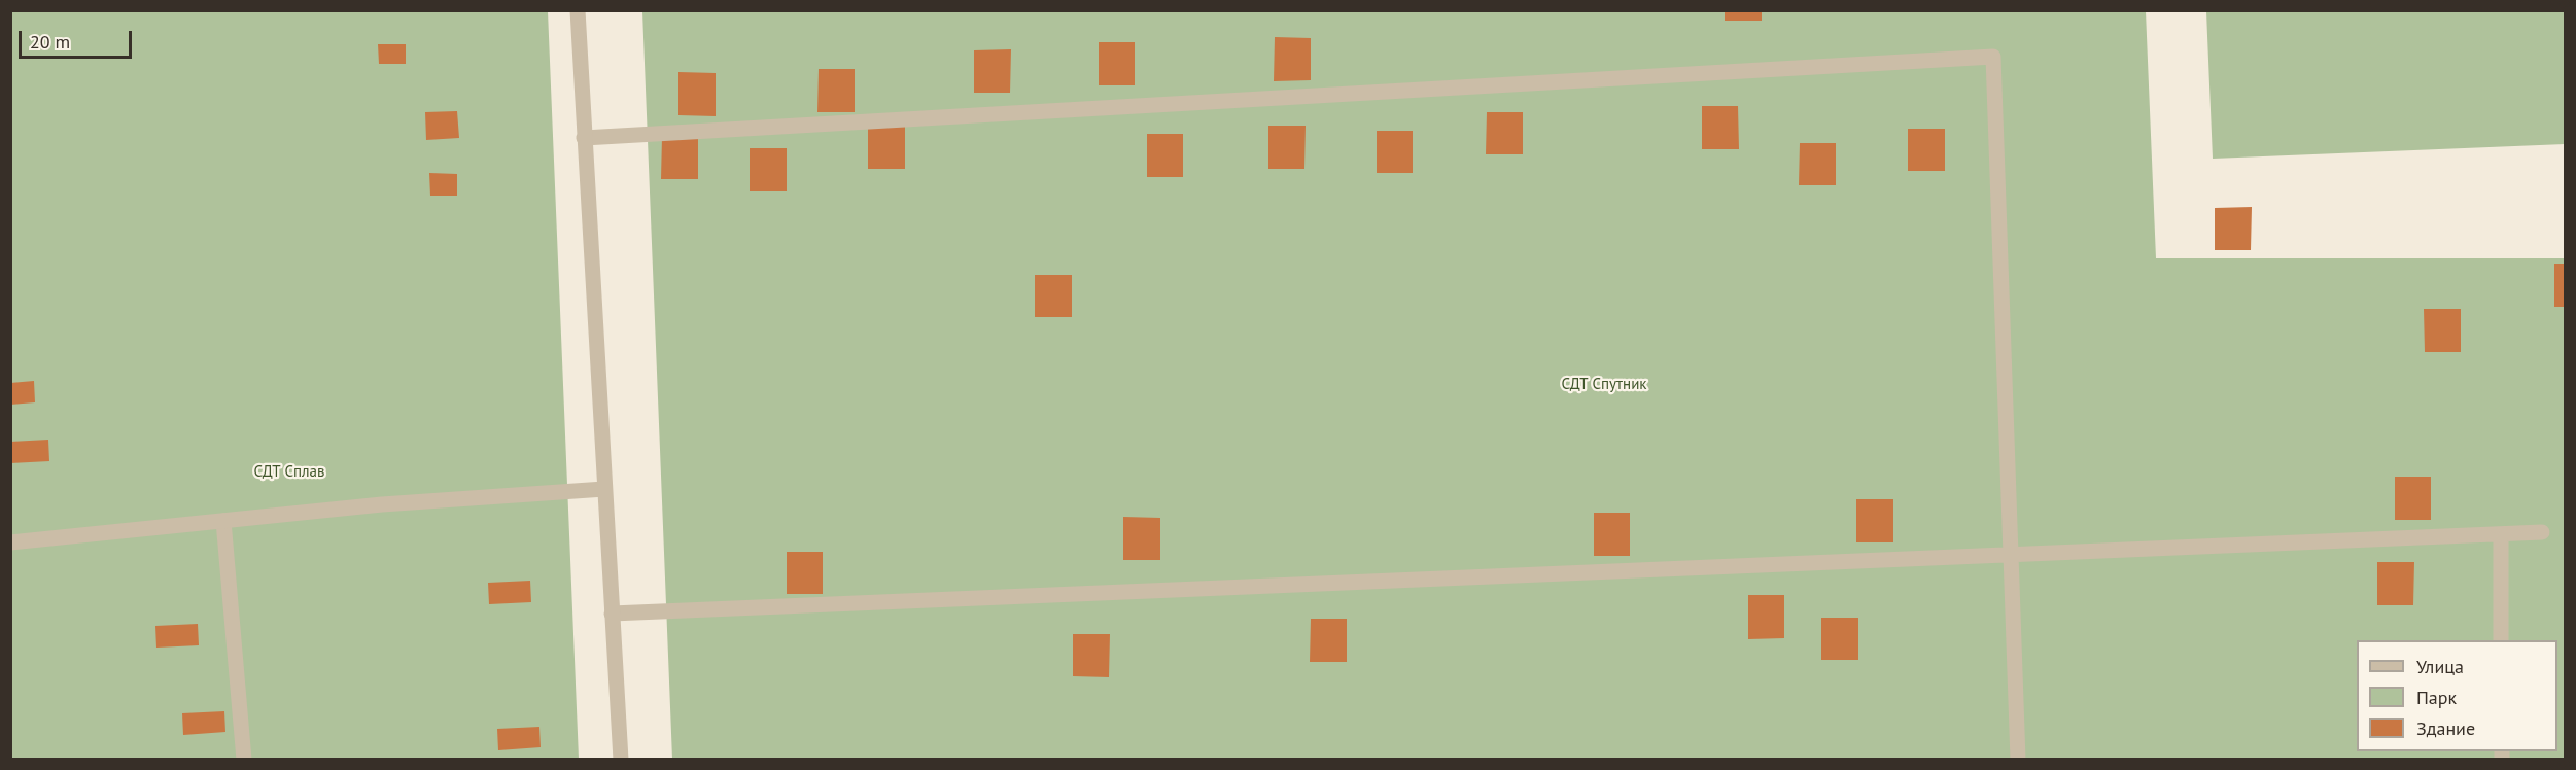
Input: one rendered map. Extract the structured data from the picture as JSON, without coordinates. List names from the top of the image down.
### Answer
{
  "parks": ["СДТ Спутник", "СДТ Сплав"],
  "legend": ["Улица", "Парк", "Здание"],
  "scale_bar": "20 m"
}
